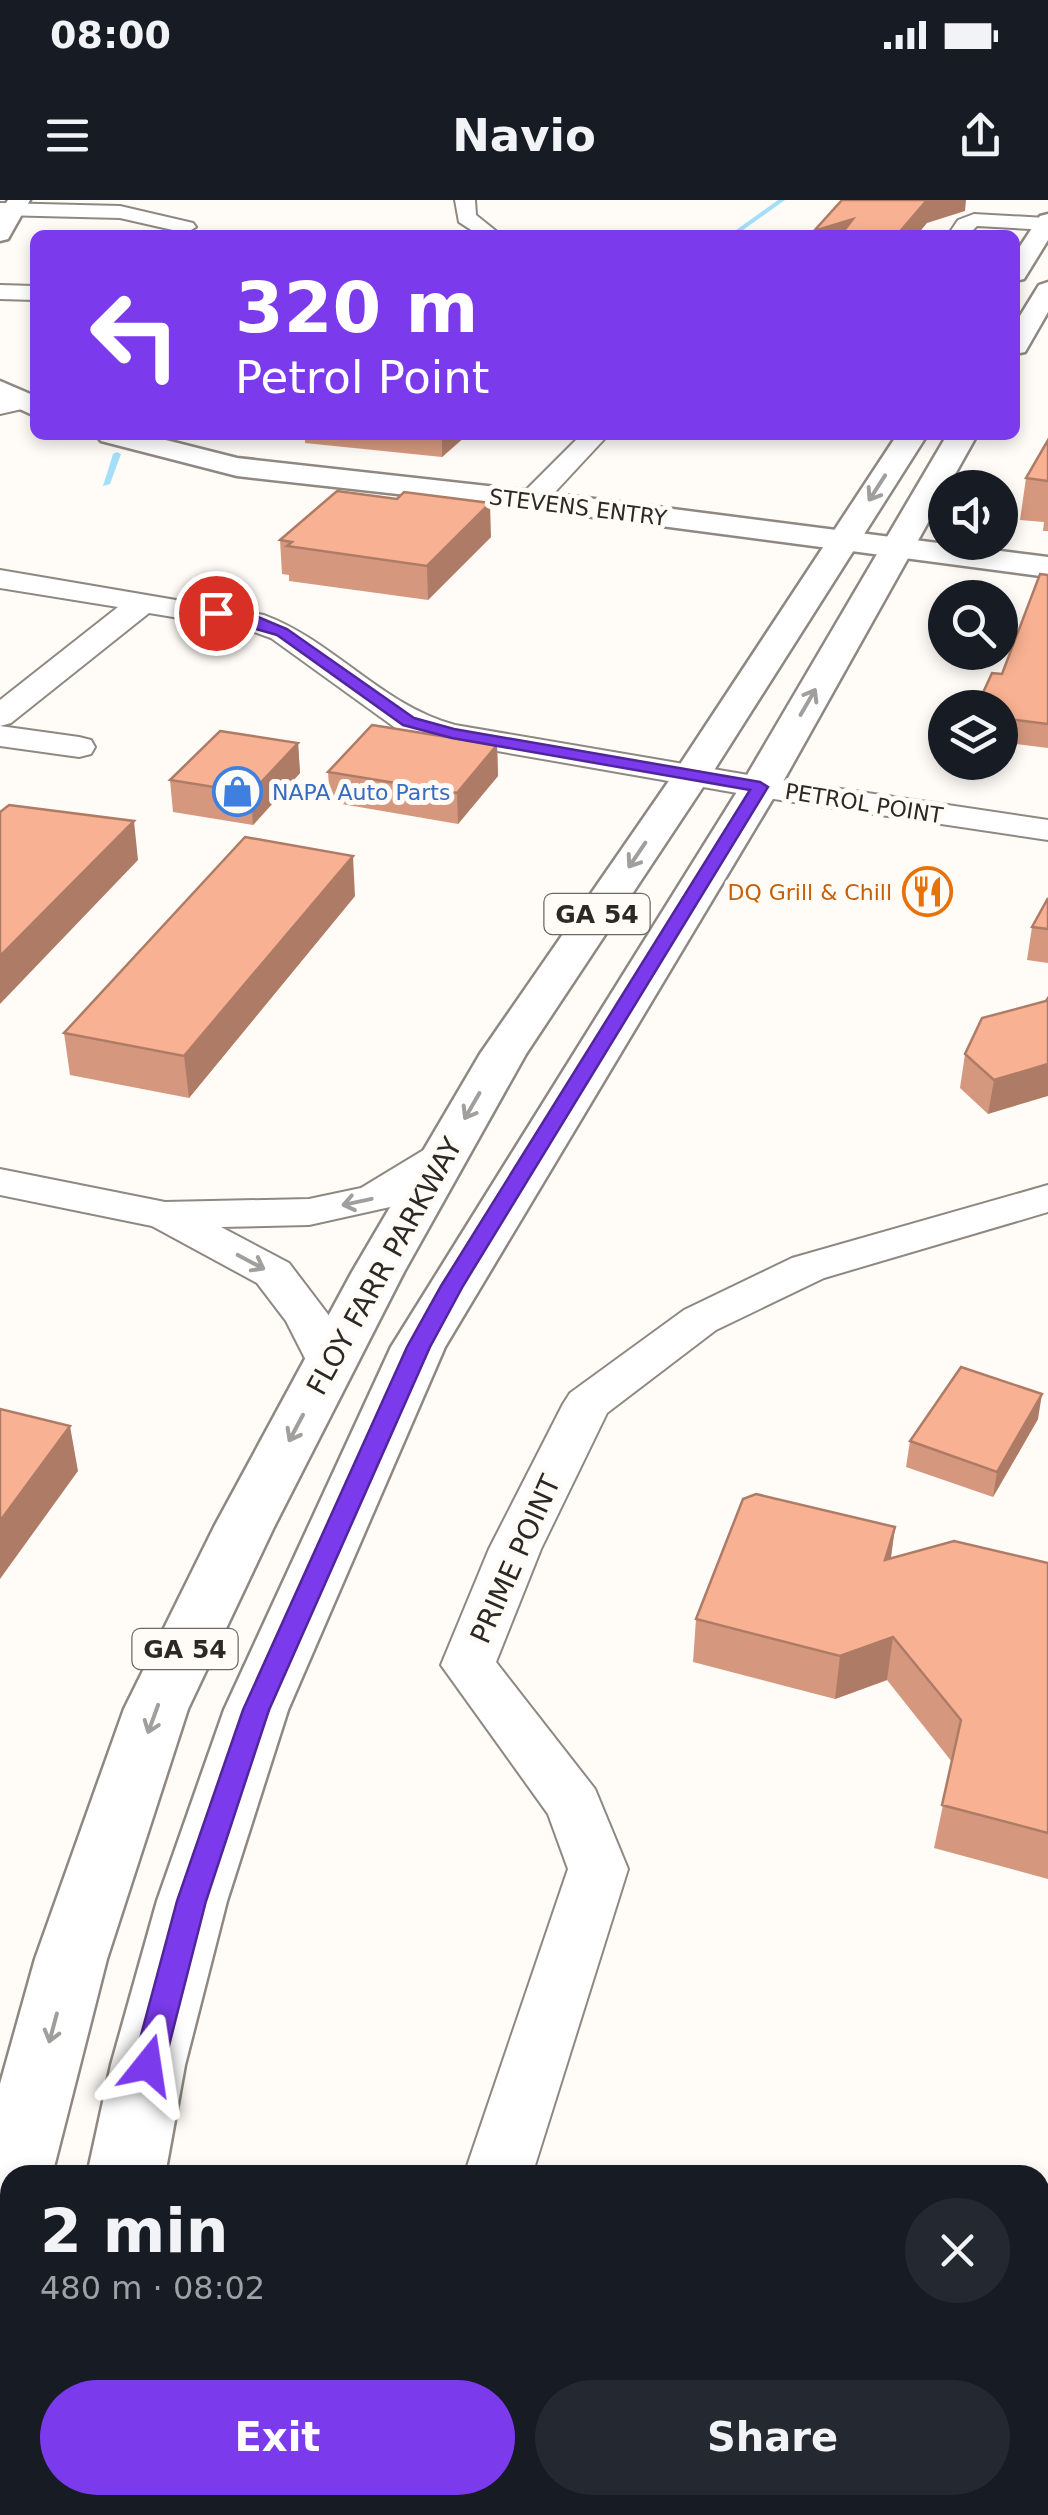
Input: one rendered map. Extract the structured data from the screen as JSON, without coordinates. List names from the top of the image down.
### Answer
{
  "streets": {
    "main road": ["STEVENS ENTRY", "GA 54", "FLOY FARR PARKWAY"],
    "street": ["PETROL POINT", "PRIME POINT"]
  },
  "crossings": [
    ["STEVENS ENTRY", "GA 54"],
    ["STEVENS ENTRY", "FLOY FARR PARKWAY"],
    ["PETROL POINT", "GA 54"],
    ["PETROL POINT", "FLOY FARR PARKWAY"]
  ],
  "places": {
    "shop": ["NAPA Auto Parts"],
    "restaurant": ["DQ Grill & Chill"]
  },
  "page": {
    "status": "08:00",
    "header": "Navio",
    "turn": ["320 m", "Petrol Point"],
    "heading": ["2 min", "480 m · 08:02"],
    "buttons": ["Exit", "Share"]
  }
}
